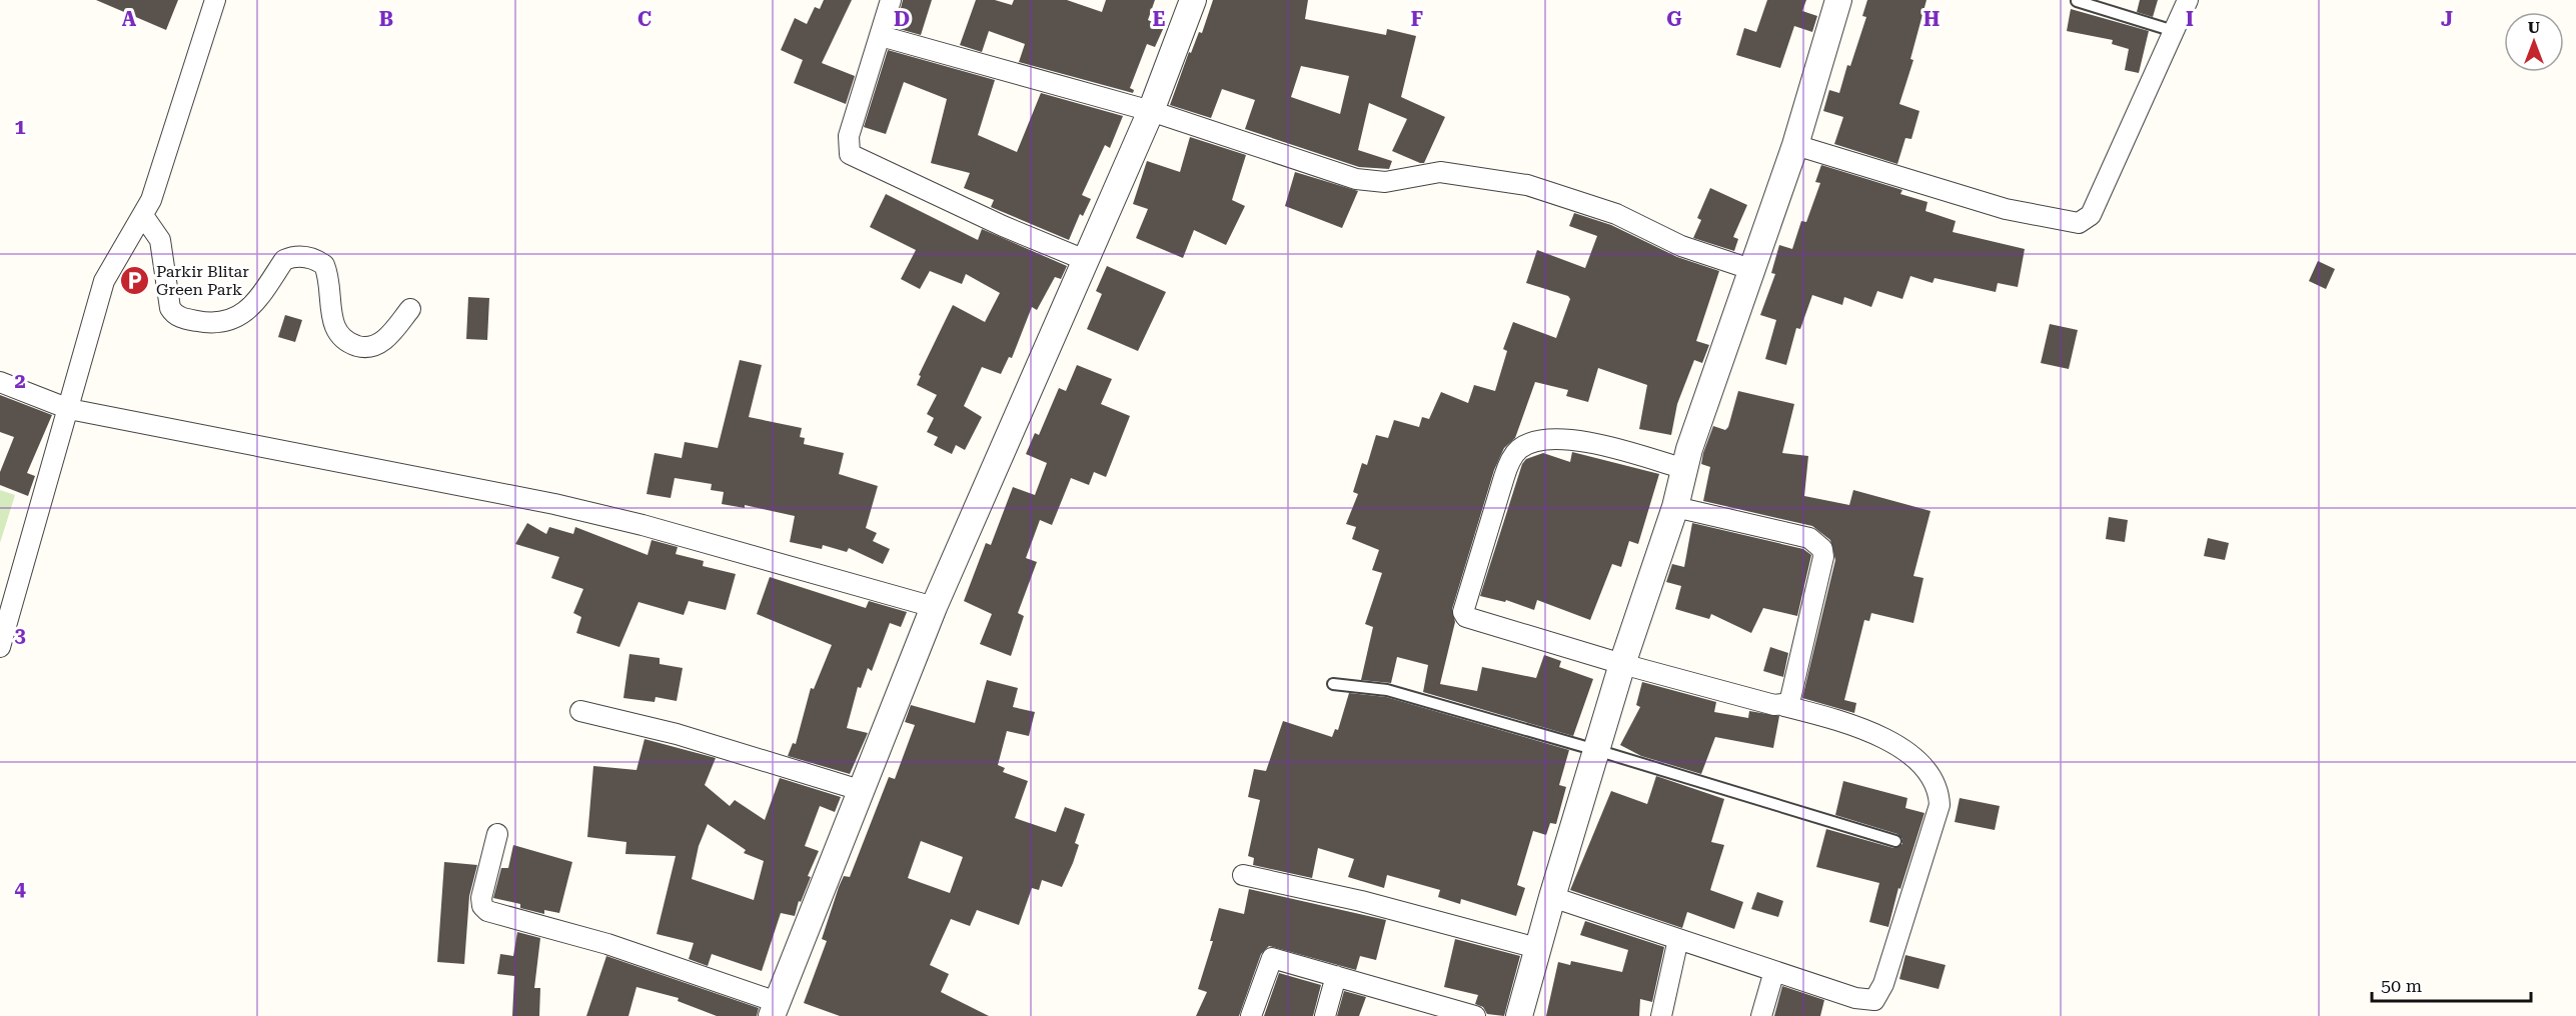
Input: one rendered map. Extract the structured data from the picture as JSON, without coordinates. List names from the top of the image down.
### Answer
{
  "places": {
    "parking": ["Parkir Blitar Green Park"]
  },
  "scale_bar": "50 m",
  "north": "top",
  "grid": {
    "columns": [
      "A",
      "B",
      "C",
      "D",
      "E",
      "F",
      "G",
      "H",
      "I",
      "J"
    ],
    "rows": [
      "1",
      "2",
      "3",
      "4"
    ]
  }
}
